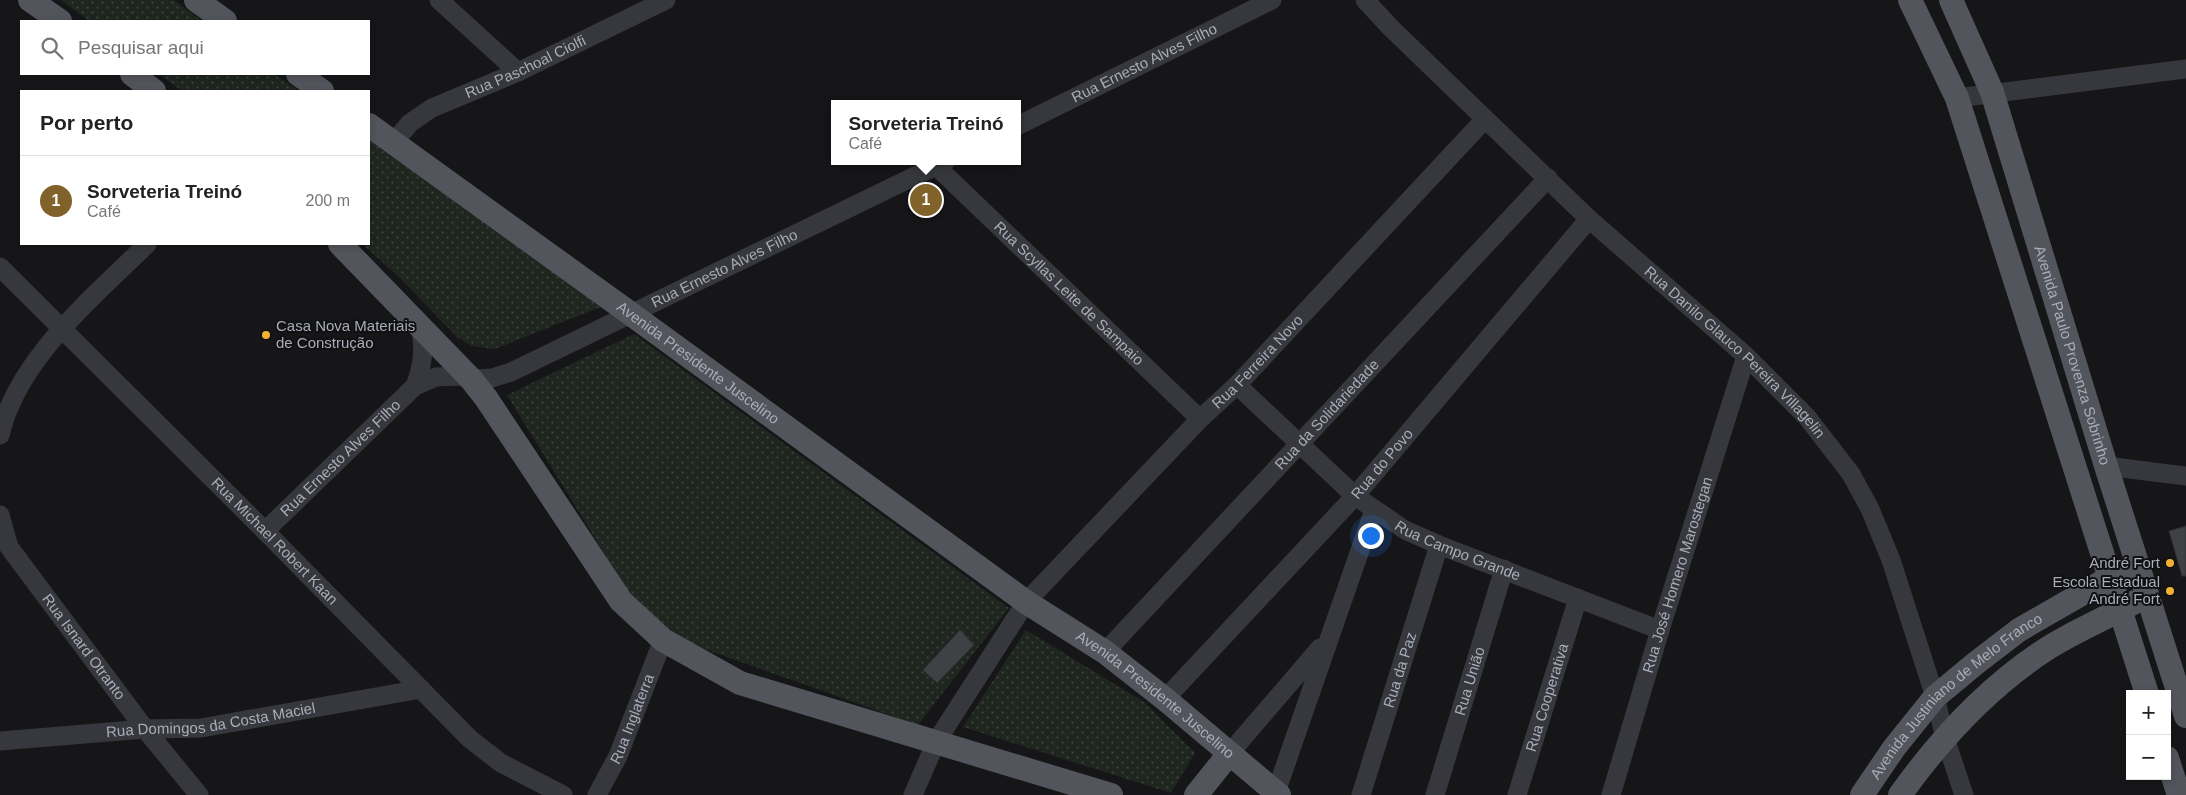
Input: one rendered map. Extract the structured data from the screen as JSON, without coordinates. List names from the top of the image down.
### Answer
{
  "streets": {
    "main road": ["Avenida Paulo Provenza Sobrinho", "Avenida Presidente Juscelino", "Avenida Justiniano de Melo Franco"],
    "street": [
      "Rua Ernesto Alves Filho",
      "Rua Paschoal Ciolfi",
      "Rua Scyllas Leite de Sampaio",
      "Rua Danilo Glauco Pereira Villagelin",
      "Rua Ferreira Novo",
      "Rua da Solidariedade",
      "Rua do Povo",
      "Rua Michael Robert Kaan",
      "Rua Campo Grande",
      "Rua José Homero Marostegan",
      "Rua Isnard Otranto",
      "Rua da Paz",
      "Rua União",
      "Rua Cooperativa",
      "Rua Inglaterra",
      "Rua Domingos da Costa Maciel"
    ]
  },
  "crossings": [
    ["Rua Ernesto Alves Filho", "Avenida Presidente Juscelino"],
    ["Rua Ernesto Alves Filho", "Rua Michael Robert Kaan"],
    ["Rua Paschoal Ciolfi", "Avenida Presidente Juscelino"],
    ["Rua Scyllas Leite de Sampaio", "Rua Ferreira Novo"],
    ["Rua Danilo Glauco Pereira Villagelin", "Rua Ferreira Novo"],
    ["Rua Danilo Glauco Pereira Villagelin", "Rua da Solidariedade"],
    ["Rua Danilo Glauco Pereira Villagelin", "Rua do Povo"],
    ["Rua Danilo Glauco Pereira Villagelin", "Rua José Homero Marostegan"],
    ["Rua Danilo Glauco Pereira Villagelin", "Avenida Justiniano de Melo Franco"],
    ["Avenida Paulo Provenza Sobrinho", "Avenida Justiniano de Melo Franco"],
    ["Rua Ferreira Novo", "Avenida Presidente Juscelino"],
    ["Rua Ferreira Novo", "Rua Campo Grande"],
    ["Avenida Presidente Juscelino", "Rua da Solidariedade"],
    ["Avenida Presidente Juscelino", "Rua do Povo"],
    ["Rua da Solidariedade", "Rua Campo Grande"],
    ["Rua do Povo", "Rua Campo Grande"],
    ["Rua Michael Robert Kaan", "Rua Domingos da Costa Maciel"],
    ["Rua Campo Grande", "Rua José Homero Marostegan"],
    ["Rua Campo Grande", "Rua da Paz"],
    ["Rua Campo Grande", "Rua União"],
    ["Rua Campo Grande", "Rua Cooperativa"],
    ["Rua Isnard Otranto", "Rua Domingos da Costa Maciel"]
  ],
  "places": ["Casa Nova Materiais de Construção", "André Fort", "Escola Estadual André Fort"],
  "page": {
    "search": "Pesquisar aqui",
    "heading": "Por perto",
    "popup": ["Sorveteria Treinó", "Café"],
    "list": [
      {
        "mark": "1",
        "name": "Sorveteria Treinó",
        "note": "Café",
        "value": "200 m"
      }
    ],
    "pins": "1",
    "map_buttons": ["+", "−"]
  }
}
